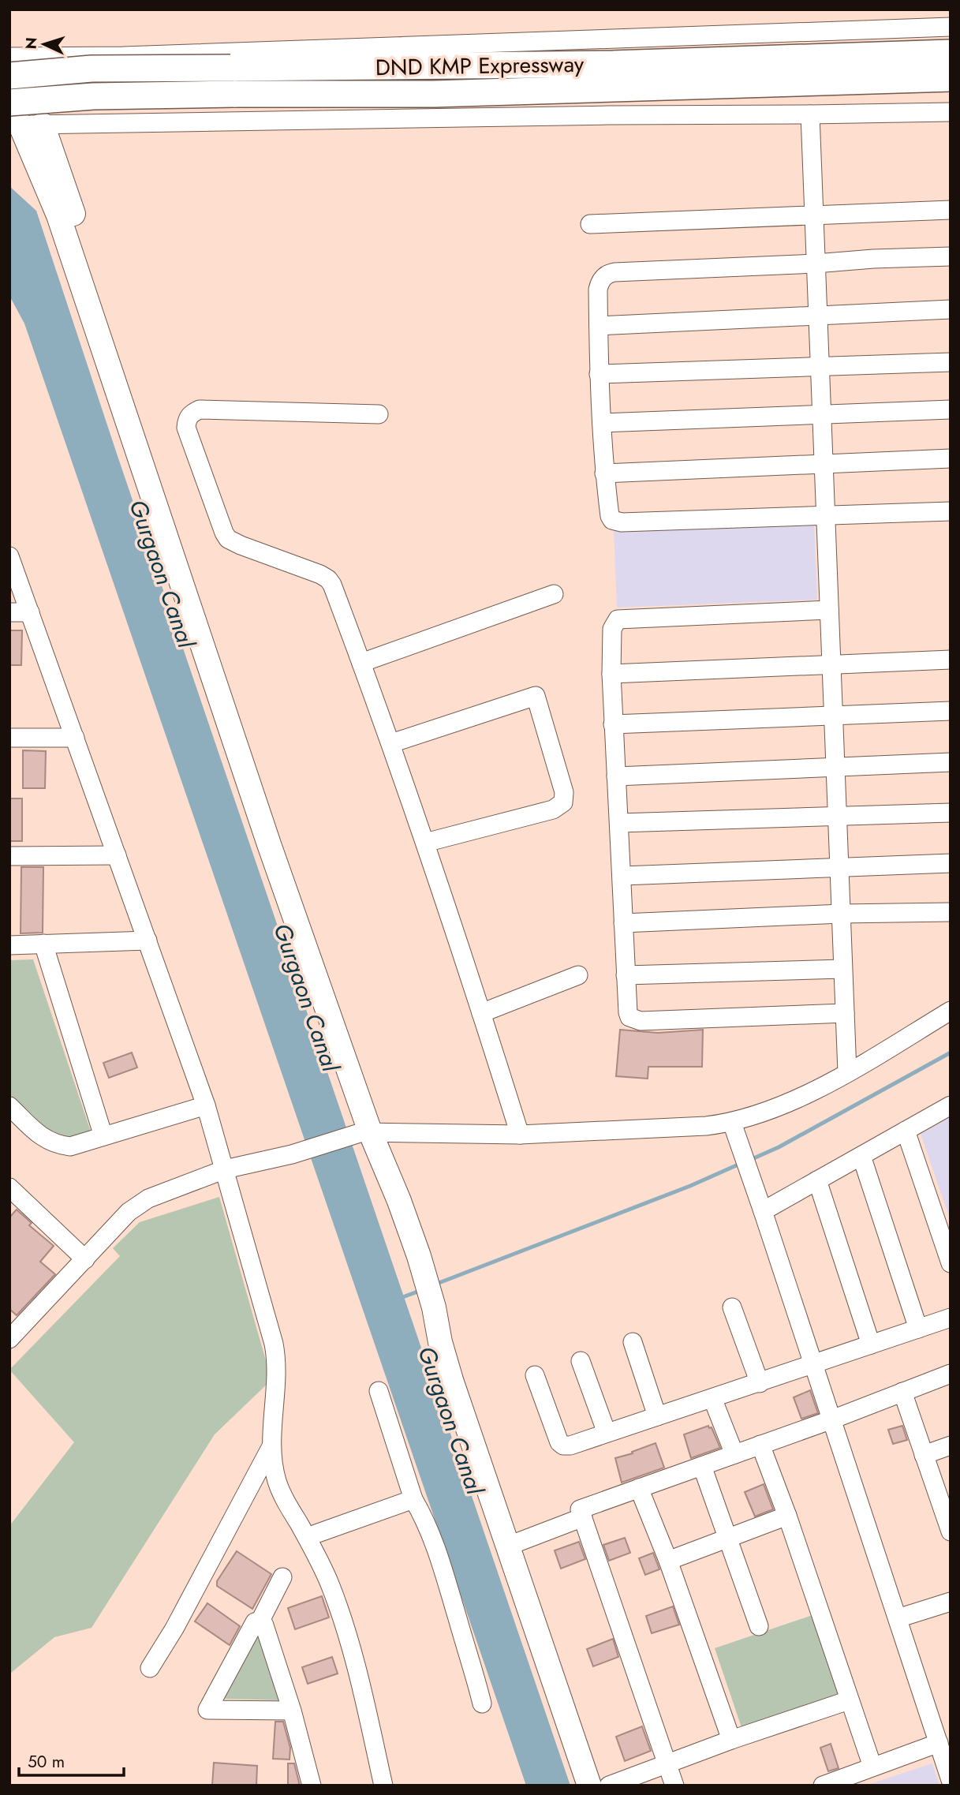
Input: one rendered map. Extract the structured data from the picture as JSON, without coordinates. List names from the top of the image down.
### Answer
{
  "streets": {
    "highway": ["DND KMP Expressway"]
  },
  "water": ["Gurgaon Canal"],
  "scale_bar": "50 m",
  "north": "left"
}
